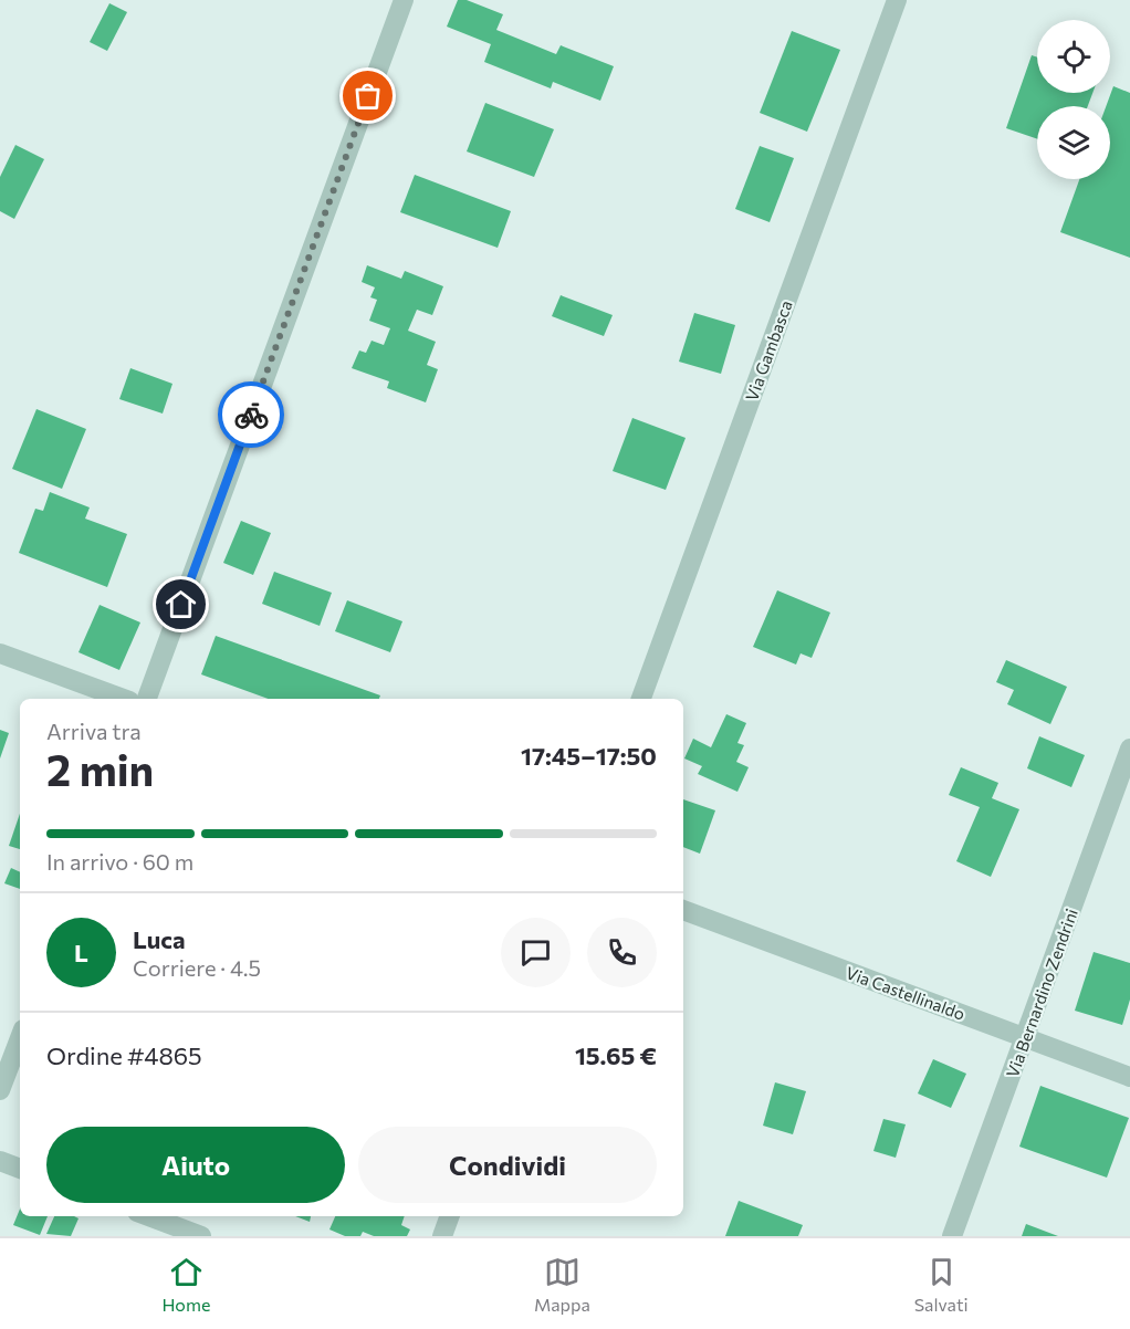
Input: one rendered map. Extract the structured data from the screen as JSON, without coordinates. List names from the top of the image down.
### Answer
{
  "streets": {
    "street": ["Via Gambasca", "Via Castellinaldo", "Via Bernardino Zendrini"]
  },
  "crossings": [
    ["Via Castellinaldo", "Via Bernardino Zendrini"]
  ],
  "page": {
    "heading": ["2 min", "Arriva tra", "17:45–17:50"],
    "panel": [
      "Luca",
      "Corriere · 4.5",
      "Ordine #4865",
      "15.65 €"
    ],
    "bar": "In arrivo · 60 m",
    "round": "L",
    "buttons": ["Aiuto", "Condividi"],
    "tabs": ["Home", "Mappa", "Salvati"]
  }
}
